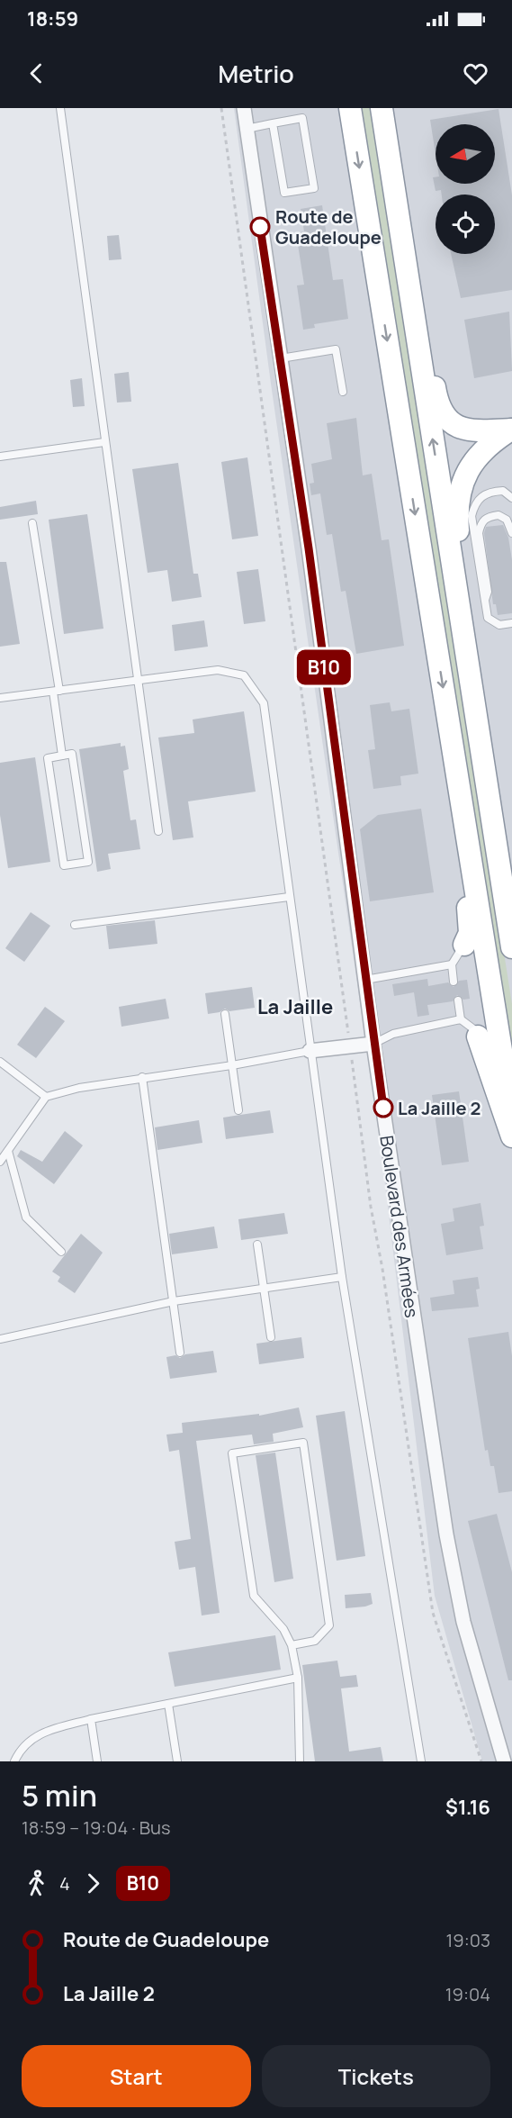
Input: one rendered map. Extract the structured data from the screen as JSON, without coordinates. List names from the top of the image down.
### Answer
{
  "streets": {
    "street": ["Boulevard des Armées"]
  },
  "districts": ["La Jaille"],
  "places": ["Route de Guadeloupe", "La Jaille 2"],
  "lines": ["bus line B10"],
  "north": "left",
  "page": {
    "status": "18:59",
    "header": "Metrio",
    "on_map": "B10",
    "heading": ["5 min", "18:59 – 19:04 · Bus", "$1.16"],
    "legs": ["4", "B10"],
    "list": [
      {
        "name": "Route de Guadeloupe",
        "value": "19:03"
      },
      {
        "name": "La Jaille 2",
        "value": "19:04"
      }
    ],
    "buttons": ["Start", "Tickets"]
  }
}
